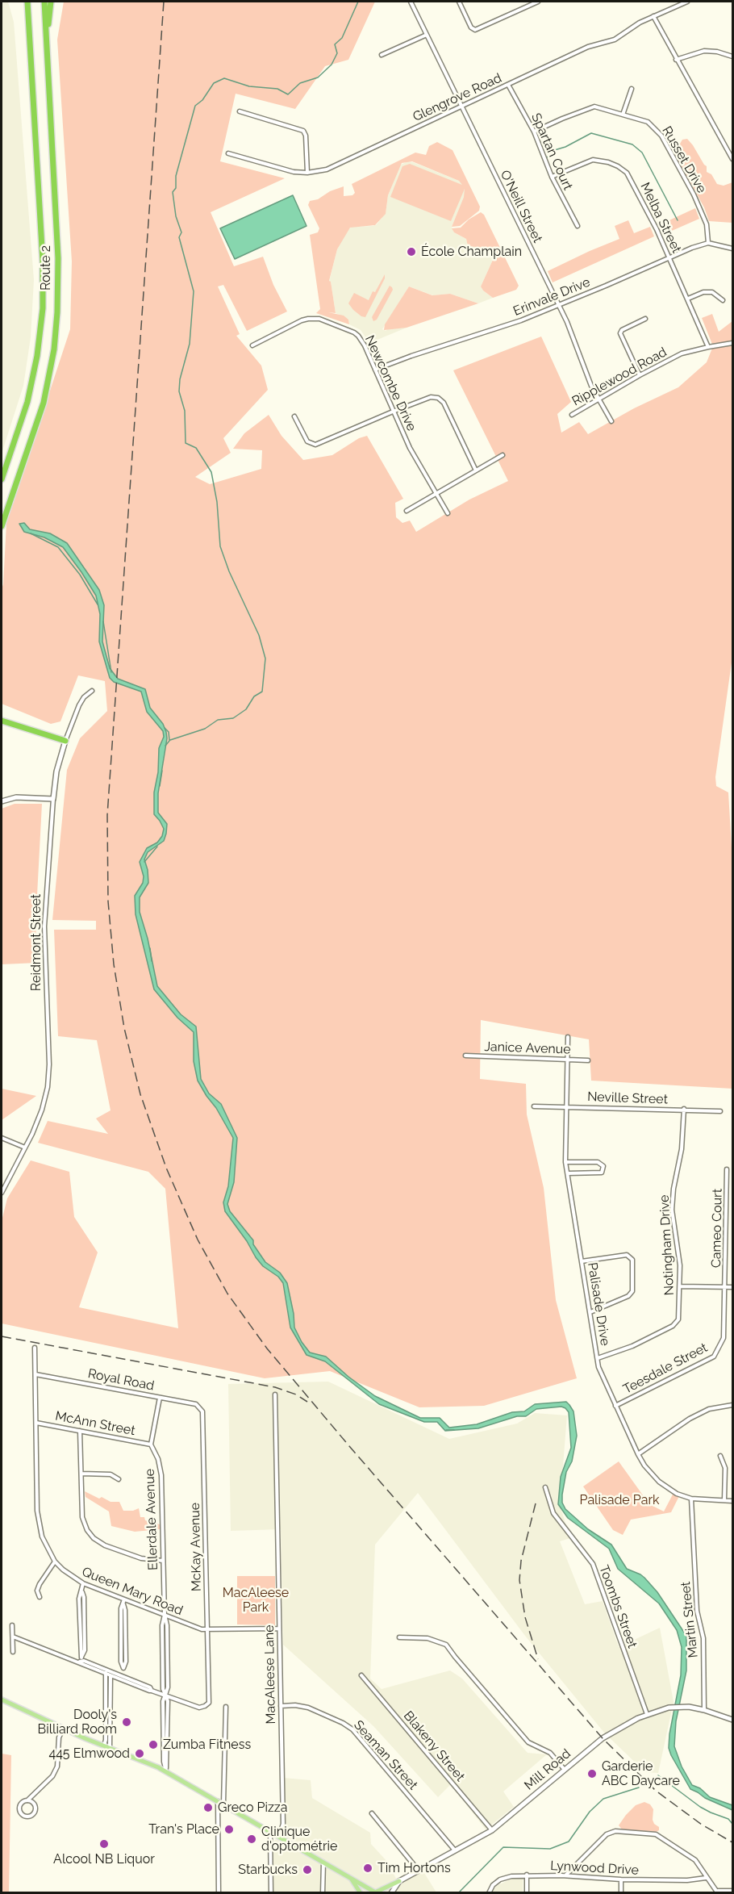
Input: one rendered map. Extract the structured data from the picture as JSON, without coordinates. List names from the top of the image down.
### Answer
{
  "streets": {
    "highway": ["Route 2"],
    "street": [
      "Glengrove Road",
      "Spartan Court",
      "Russet Drive",
      "O'Neill Street",
      "Melba Street",
      "Erinvale Drive",
      "Ripplewood Road",
      "Newcombe Drive",
      "Reidmont Street",
      "Janice Avenue",
      "Neville Street",
      "Cameo Court",
      "Notingham Drive",
      "Palisade Drive",
      "Teesdale Street",
      "Royal Road",
      "McAnn Street",
      "Ellerdale Avenue",
      "McKay Avenue",
      "Queen Mary Road",
      "Toombs Street",
      "Martin Street",
      "MacAleese Lane",
      "Blakeny Street",
      "Seaman Street",
      "Mill Road",
      "Lynwood Drive"
    ]
  },
  "crossings": [
    ["Glengrove Road", "Spartan Court"],
    ["Glengrove Road", "O'Neill Street"],
    ["Spartan Court", "Russet Drive"],
    ["Spartan Court", "Melba Street"],
    ["Russet Drive", "Erinvale Drive"],
    ["O'Neill Street", "Erinvale Drive"],
    ["O'Neill Street", "Ripplewood Road"],
    ["Melba Street", "Erinvale Drive"],
    ["Melba Street", "Ripplewood Road"],
    ["Erinvale Drive", "Newcombe Drive"],
    ["Janice Avenue", "Palisade Drive"],
    ["Neville Street", "Notingham Drive"],
    ["Neville Street", "Palisade Drive"],
    ["Cameo Court", "Teesdale Street"],
    ["Notingham Drive", "Palisade Drive"],
    ["Palisade Drive", "Teesdale Street"],
    ["Palisade Drive", "Martin Street"],
    ["Royal Road", "McKay Avenue"],
    ["Royal Road", "Queen Mary Road"],
    ["McAnn Street", "Ellerdale Avenue"],
    ["McAnn Street", "Queen Mary Road"],
    ["Ellerdale Avenue", "McKay Avenue"],
    ["Ellerdale Avenue", "Queen Mary Road"],
    ["McKay Avenue", "Queen Mary Road"],
    ["Queen Mary Road", "MacAleese Lane"],
    ["Toombs Street", "Mill Road"],
    ["Martin Street", "Mill Road"],
    ["MacAleese Lane", "Seaman Street"],
    ["Blakeny Street", "Mill Road"],
    ["Seaman Street", "Mill Road"]
  ],
  "parks": ["Palisade Park", "MacAleese Park"],
  "places": [
    "École Champlain",
    "Dooly's Billiard Room",
    "Zumba Fitness",
    "445 Elmwood",
    "Garderie ABC Daycare",
    "Greco Pizza",
    "Tran's Place",
    "Clinique d'optométrie",
    "Alcool NB Liquor",
    "Tim Hortons",
    "Starbucks"
  ]
}
